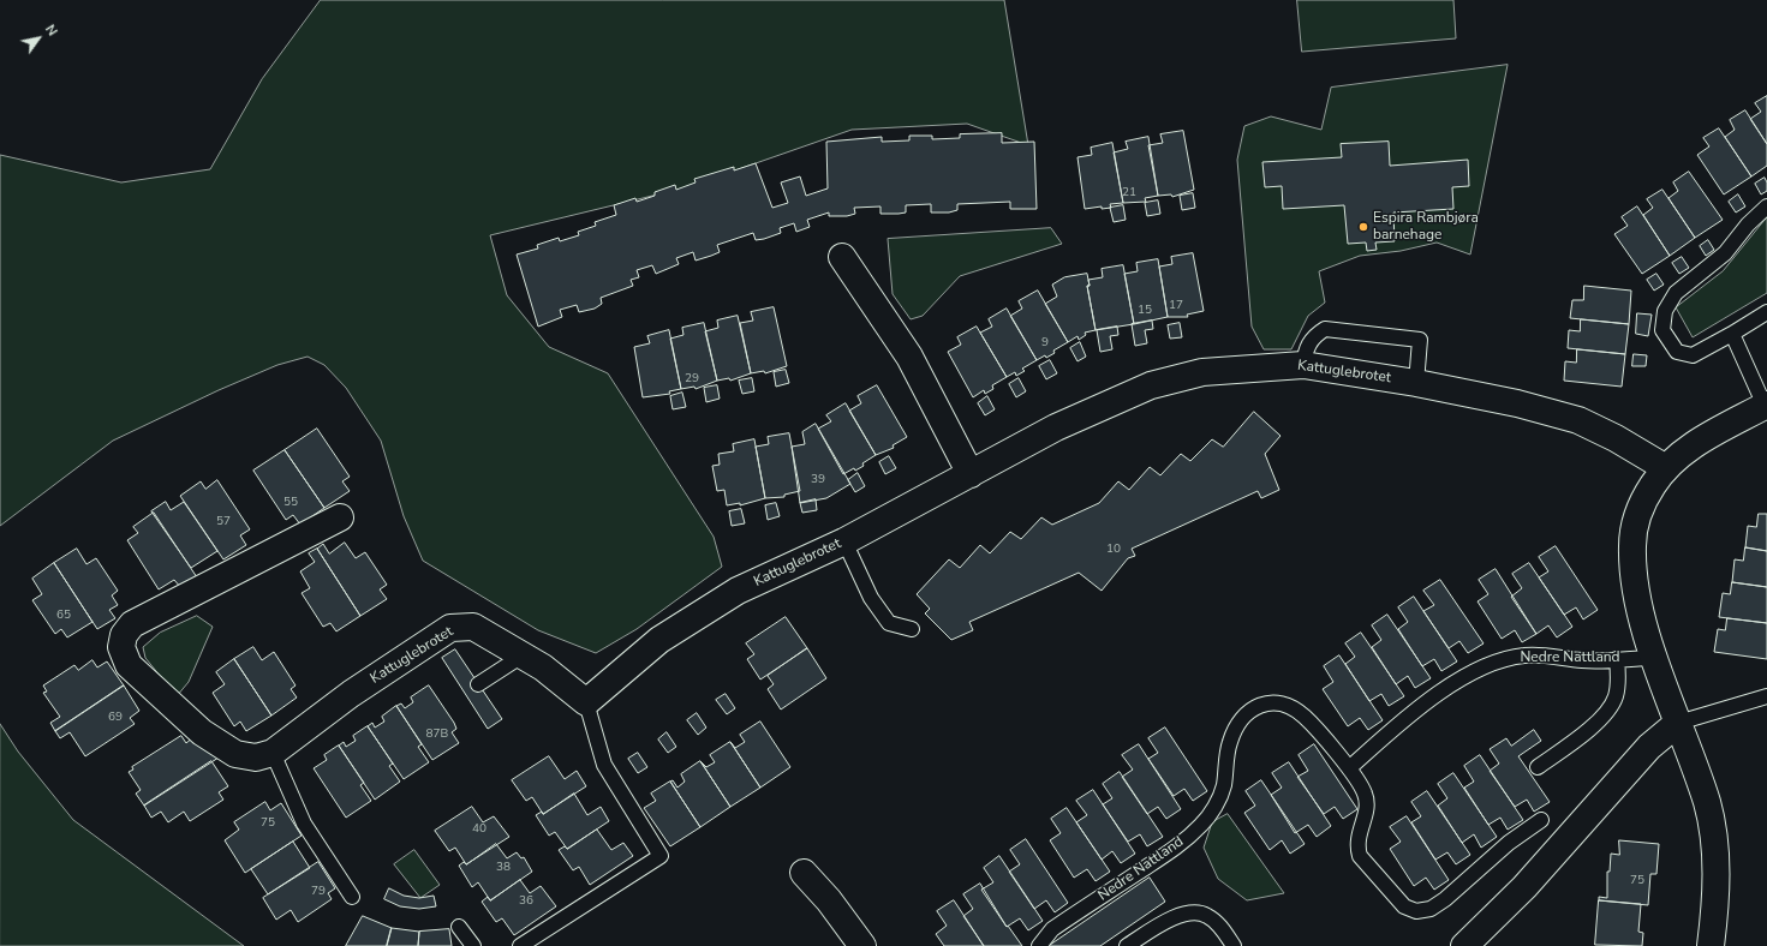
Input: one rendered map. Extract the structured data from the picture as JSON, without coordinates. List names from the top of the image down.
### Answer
{
  "streets": {
    "street": ["Kattuglebrotet"],
    "lane": ["Nedre Nattland"]
  },
  "places": ["Espira Rambjøra barnehage"],
  "house_numbers": [
    "21",
    "17",
    "15",
    "9",
    "29",
    "39",
    "55",
    "57",
    "10",
    "65",
    "69",
    "87B",
    "75",
    "40",
    "38",
    "75",
    "79",
    "36"
  ],
  "north": "top right"
}
